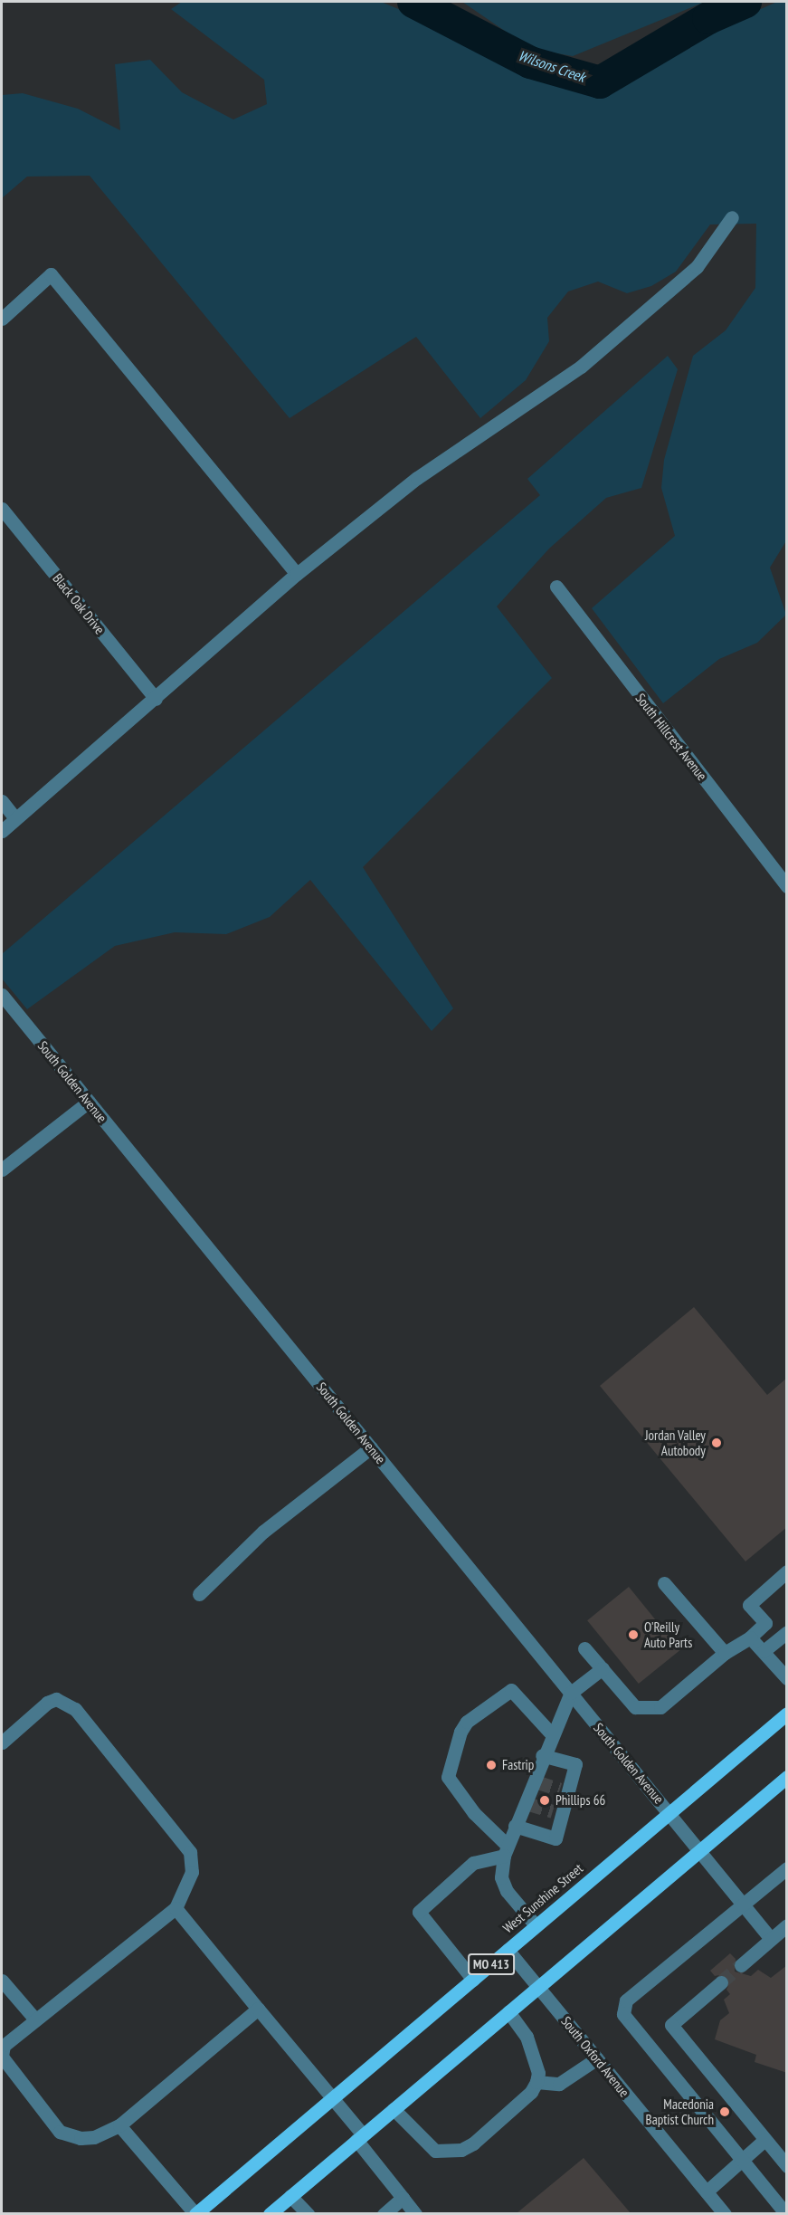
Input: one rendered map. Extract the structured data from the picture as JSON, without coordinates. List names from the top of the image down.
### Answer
{
  "streets": {
    "main road": ["West Sunshine Street", "MO 413"],
    "street": [
      "Black Oak Drive",
      "South Hillcrest Avenue",
      "South Golden Avenue",
      "South Oxford Avenue"
    ]
  },
  "crossings": [
    ["South Golden Avenue", "West Sunshine Street"],
    ["West Sunshine Street", "South Oxford Avenue"]
  ],
  "water": ["Wilsons Creek"],
  "places": [
    "Jordan Valley Autobody",
    "O'Reilly Auto Parts",
    "Fastrip",
    "Phillips 66",
    "Macedonia Baptist Church"
  ]
}
